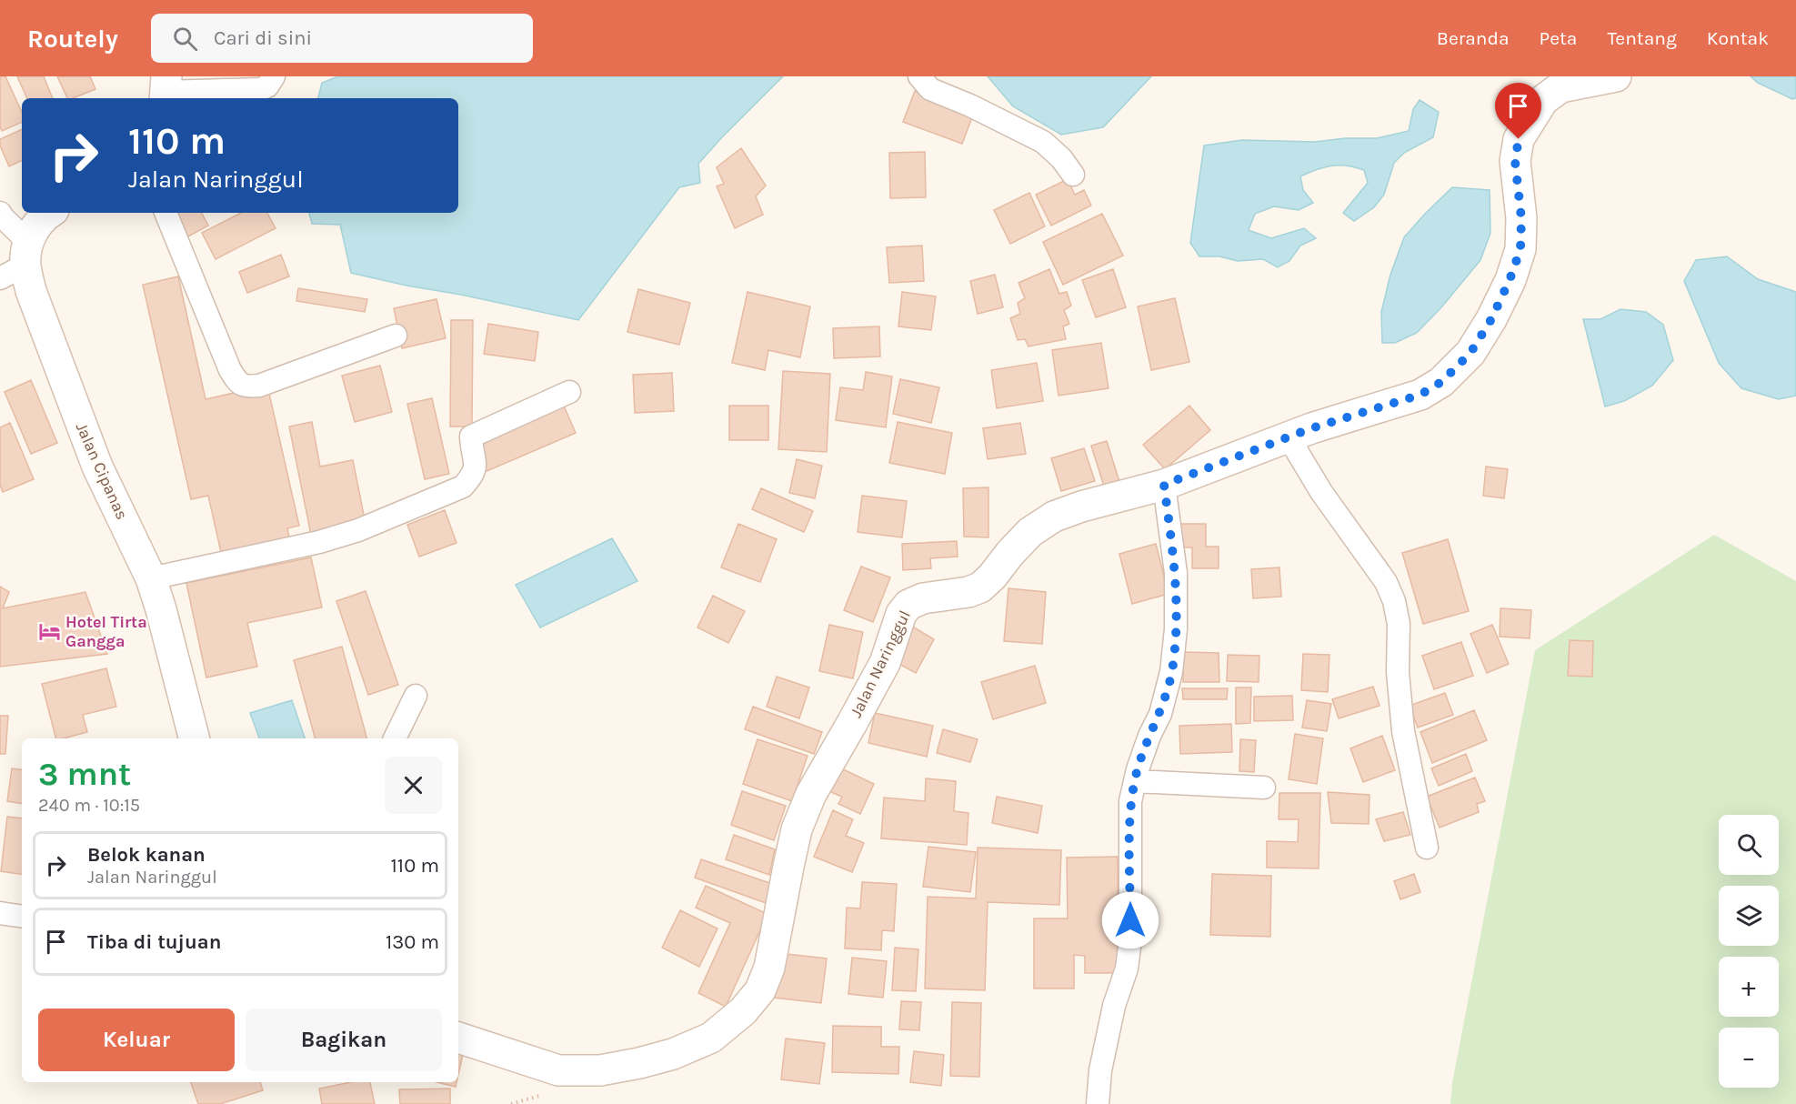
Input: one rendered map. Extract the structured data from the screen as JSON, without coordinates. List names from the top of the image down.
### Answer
{
  "streets": {
    "street": ["Jalan Cipanas", "Jalan Naringgul"]
  },
  "places": {
    "hotel": ["Hotel Tirta Gangga"]
  },
  "page": {
    "header": "Routely",
    "search": "Cari di sini",
    "nav": [
      "Beranda",
      "Peta",
      "Tentang",
      "Kontak"
    ],
    "turn": ["110 m", "Jalan Naringgul"],
    "heading": ["3 mnt", "240 m · 10:15"],
    "map_buttons": ["+", "−"],
    "list": [
      {
        "name": "Belok kanan",
        "note": "Jalan Naringgul",
        "value": "110 m"
      },
      {
        "name": "Tiba di tujuan",
        "value": "130 m"
      }
    ],
    "buttons": ["Keluar", "Bagikan"]
  }
}
